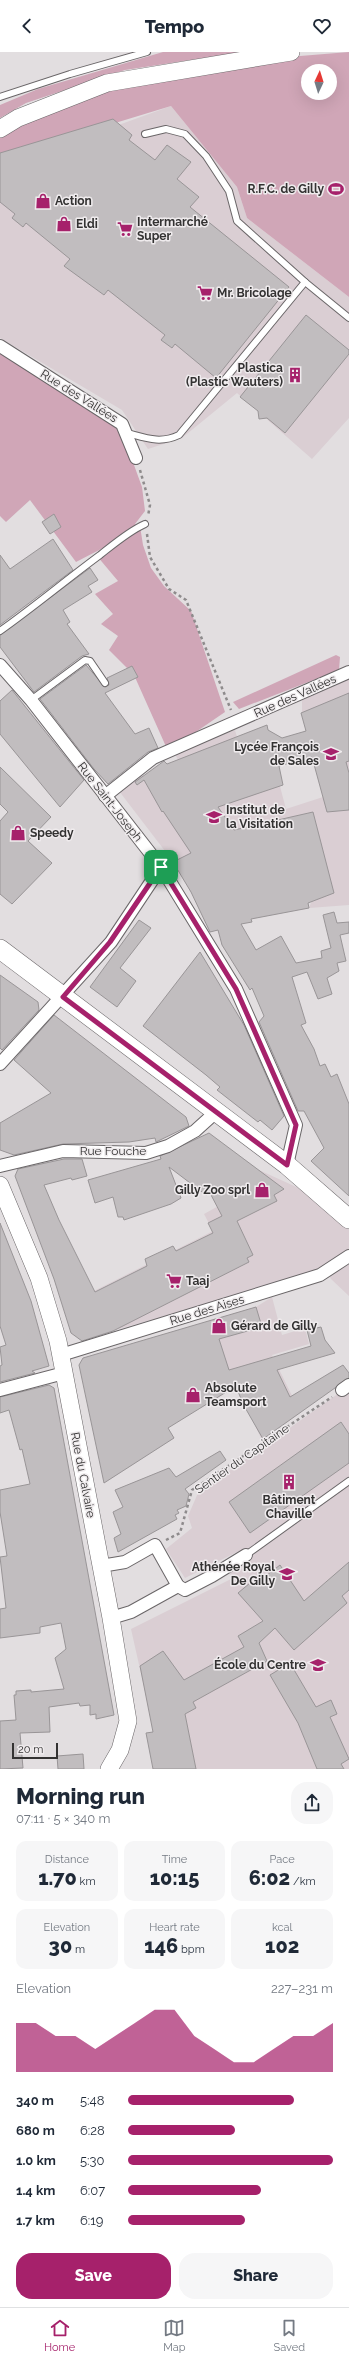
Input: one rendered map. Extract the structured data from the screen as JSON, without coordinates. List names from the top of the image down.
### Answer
{
  "streets": {
    "main road": ["Rue du Calvaire"],
    "street": [
      "Rue des Vallées",
      "Rue Saint-Joseph",
      "Rue Fouche",
      "Rue des Aises"
    ],
    "path": ["Sentier du Capitaine"]
  },
  "crossings": [
    ["Rue des Vallées", "Rue Saint-Joseph"],
    ["Rue des Aises", "Rue du Calvaire"]
  ],
  "places": {
    "sports": ["R.F.C. de Gilly"],
    "shop": [
      "Action",
      "Eldi",
      "Speedy",
      "Gilly Zoo sprl",
      "Gérard de Gilly",
      "Absolute Teamsport"
    ],
    "supermarket": ["Intermarché Super", "Mr. Bricolage", "Taaj"],
    "building": ["Plastica (Plastic Wauters)", "Bâtiment Chaville"],
    "school or university": [
      "Lycée François de Sales",
      "Institut de la Visitation",
      "Athénée Royal De Gilly",
      "École du Centre"
    ]
  },
  "scale_bar": "20 m",
  "north": "top",
  "page": {
    "header": "Tempo",
    "scale": "20 m",
    "heading": ["Morning run", "07:11 · 5 × 340 m"],
    "stats": [
      ["Distance", "1.70 km"],
      ["Time", "10:15"],
      ["Pace", "6:02 /km"],
      ["Elevation", "30 m"],
      ["Heart rate", "146 bpm"],
      ["kcal", "102"]
    ],
    "chart": ["Elevation", "227–231 m"],
    "list": [
      {
        "name": "340 m",
        "note": "5:48"
      },
      {
        "name": "680 m",
        "note": "6:28"
      },
      {
        "name": "1.0 km",
        "note": "5:30"
      },
      {
        "name": "1.4 km",
        "note": "6:07"
      },
      {
        "name": "1.7 km",
        "note": "6:19"
      }
    ],
    "buttons": ["Save", "Share"],
    "tabs": ["Home", "Map", "Saved"]
  }
}
